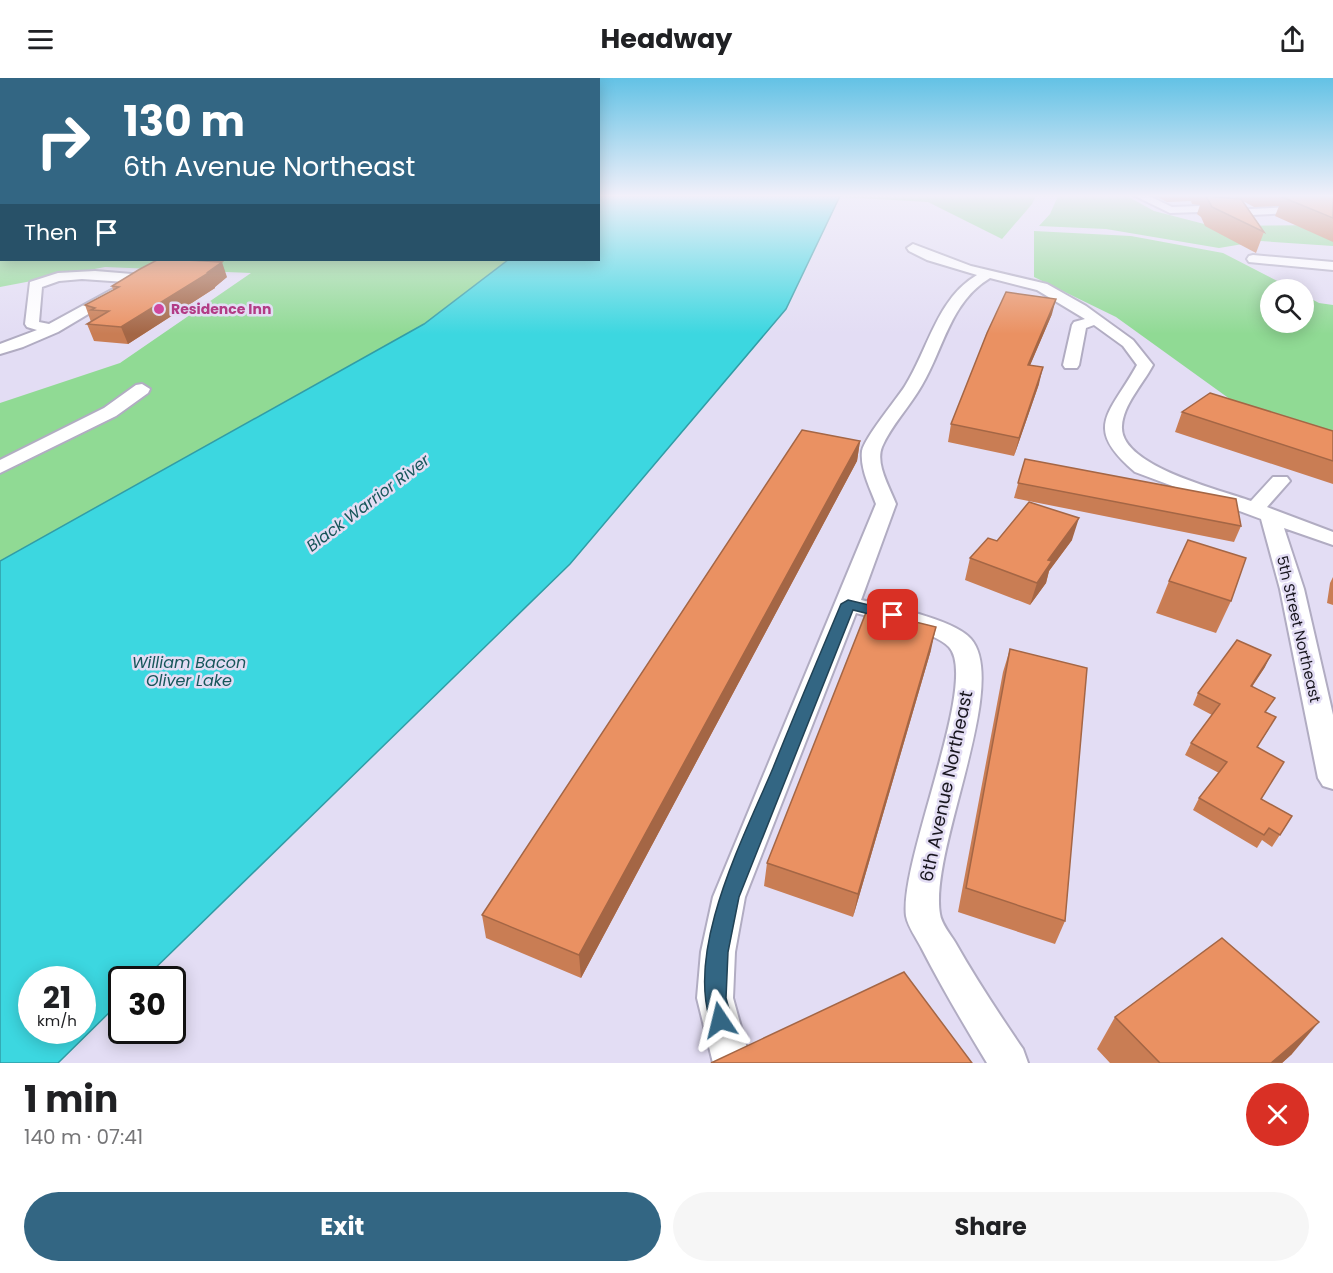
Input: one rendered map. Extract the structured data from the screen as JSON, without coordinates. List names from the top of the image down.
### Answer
{
  "streets": {
    "street": ["5th Street Northeast", "6th Avenue Northeast"]
  },
  "water": ["Black Warrior River", "William Bacon Oliver Lake"],
  "places": ["Residence Inn"],
  "page": {
    "header": "Headway",
    "turn": ["130 m", "6th Avenue Northeast"],
    "then": "Then",
    "speed": "21 km/h",
    "limit": "30",
    "heading": ["1 min", "140 m · 07:41"],
    "buttons": ["Exit", "Share"]
  }
}
